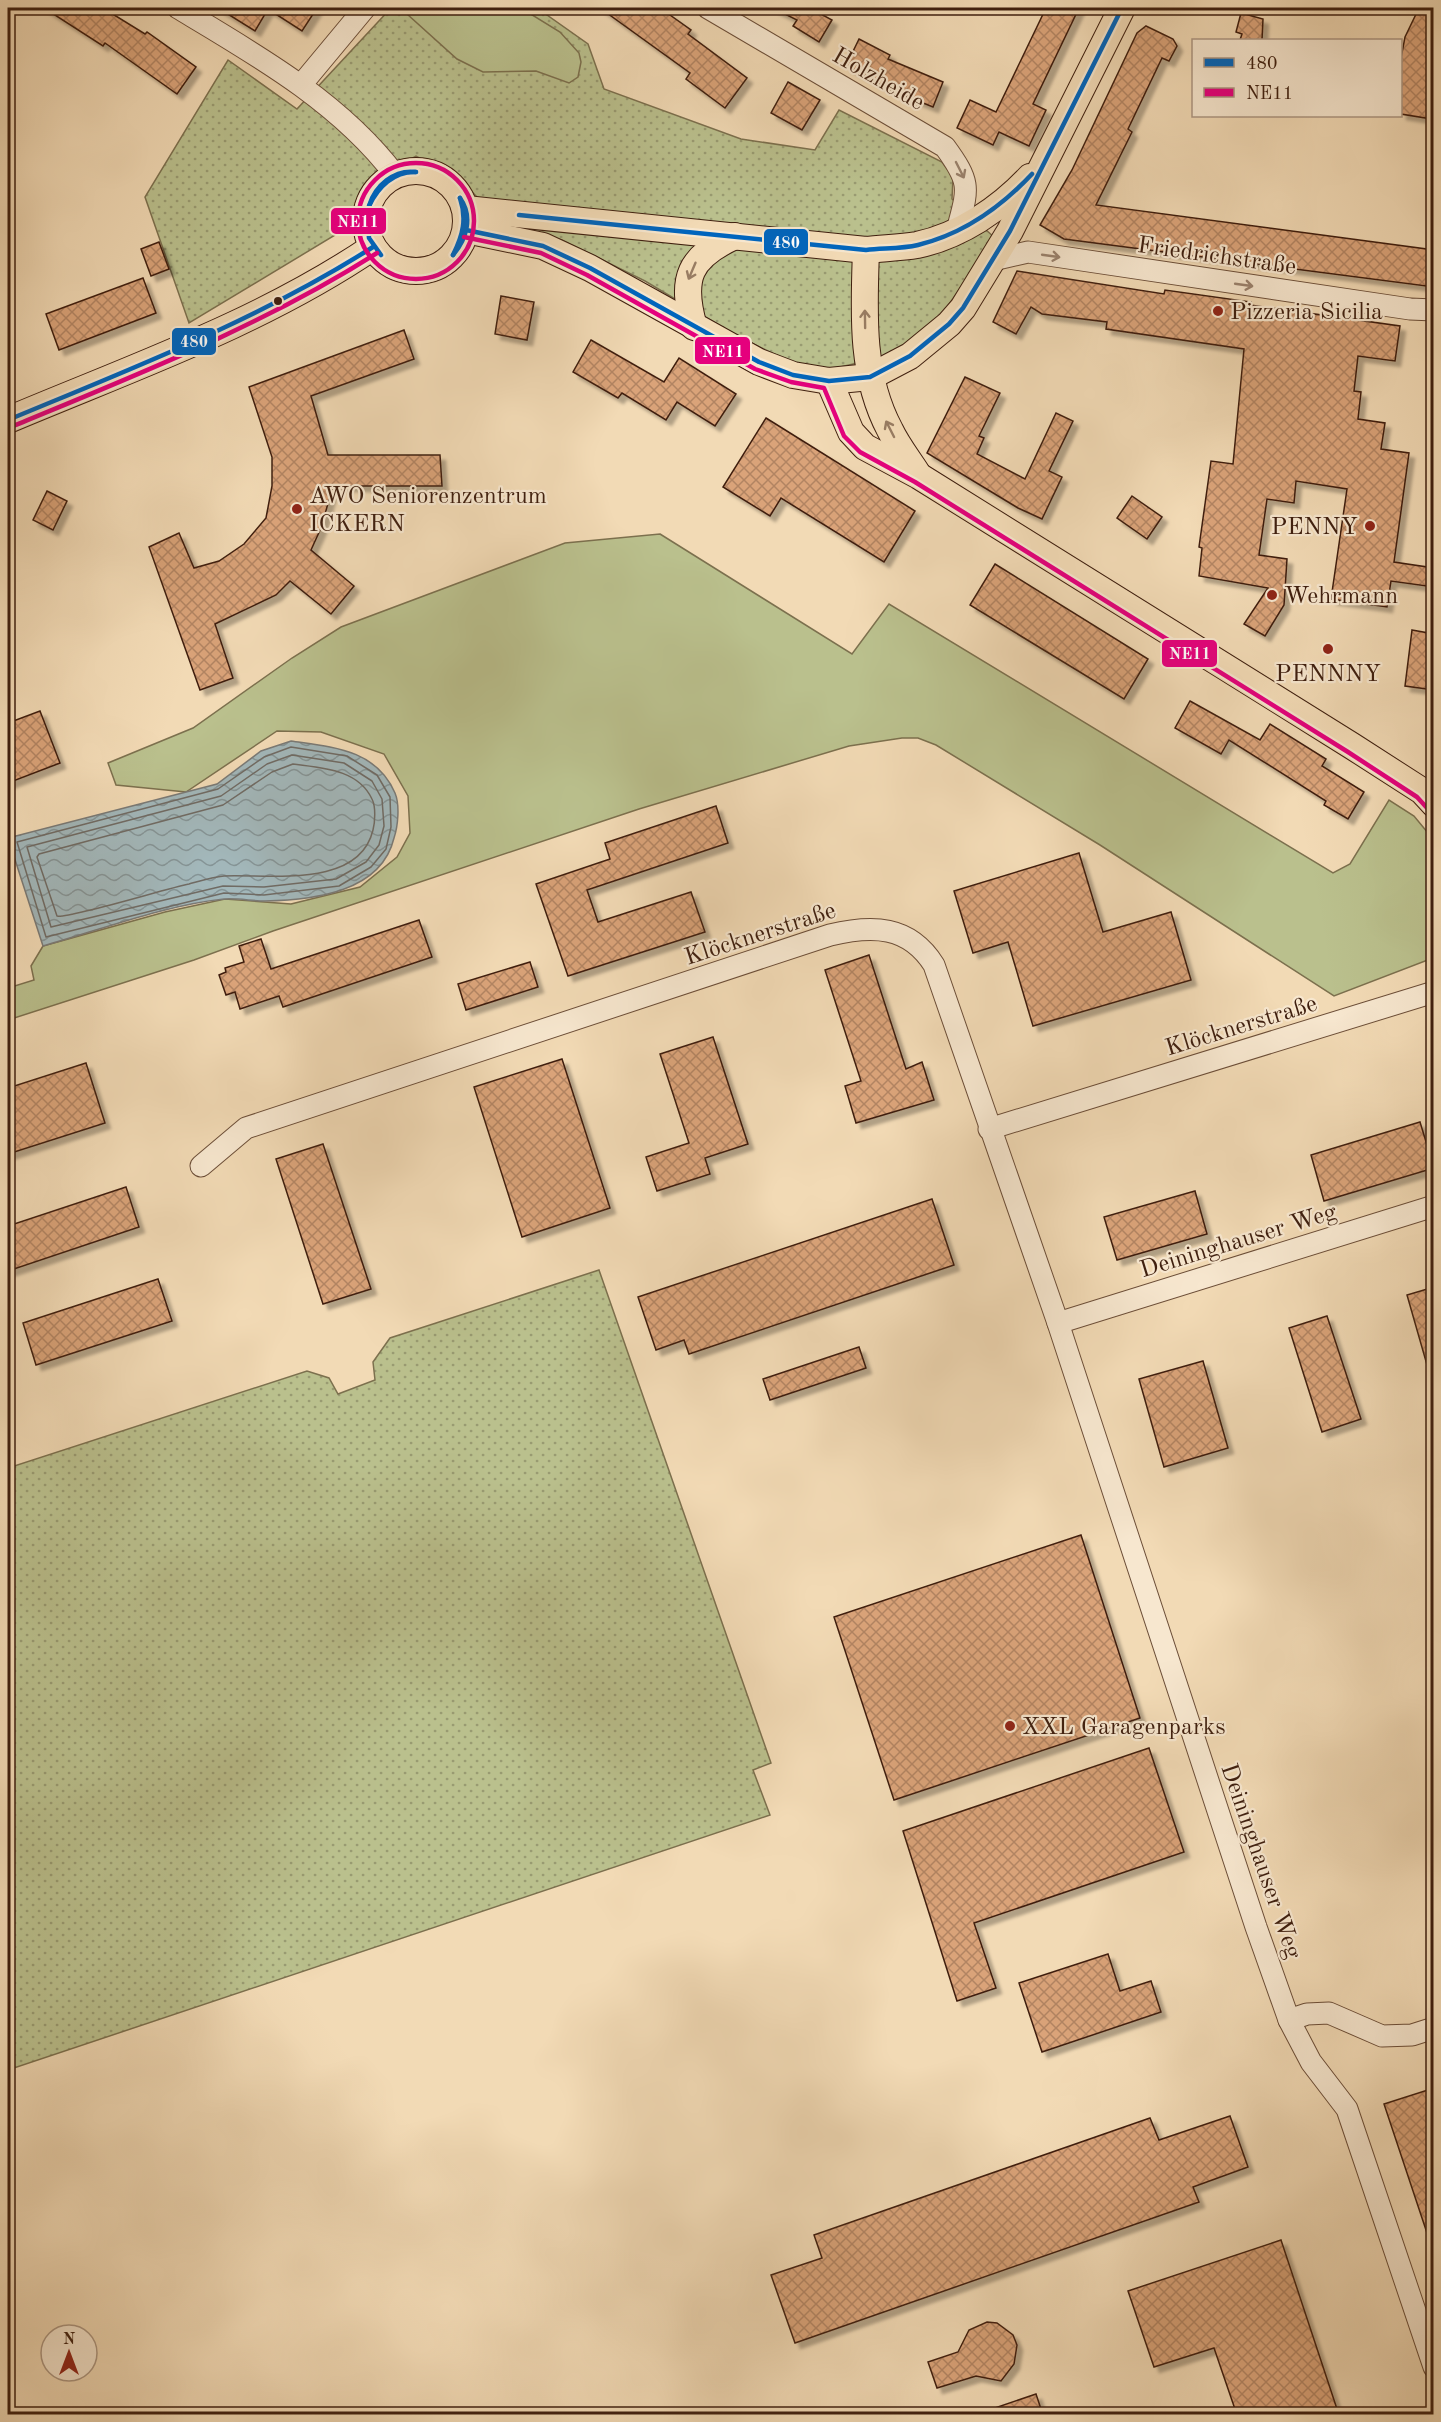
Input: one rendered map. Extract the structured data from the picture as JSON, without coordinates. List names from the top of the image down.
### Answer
{
  "streets": {
    "street": [
      "Holzheide",
      "Friedrichstraße",
      "Klöcknerstraße",
      "Deininghauser Weg"
    ]
  },
  "crossings": [
    ["Klöcknerstraße", "Deininghauser Weg"]
  ],
  "one_way": ["Holzheide", "Friedrichstraße"],
  "places": [
    "Pizzeria Sicilia",
    "AWO Seniorenzentrum ICKERN",
    "PENNY",
    "Wehrmann",
    "PENNNY",
    "XXL Garagenparks"
  ],
  "lines": ["transit line 480", "transit line NE11"],
  "legend": ["480", "NE11"],
  "north": "top"
}
